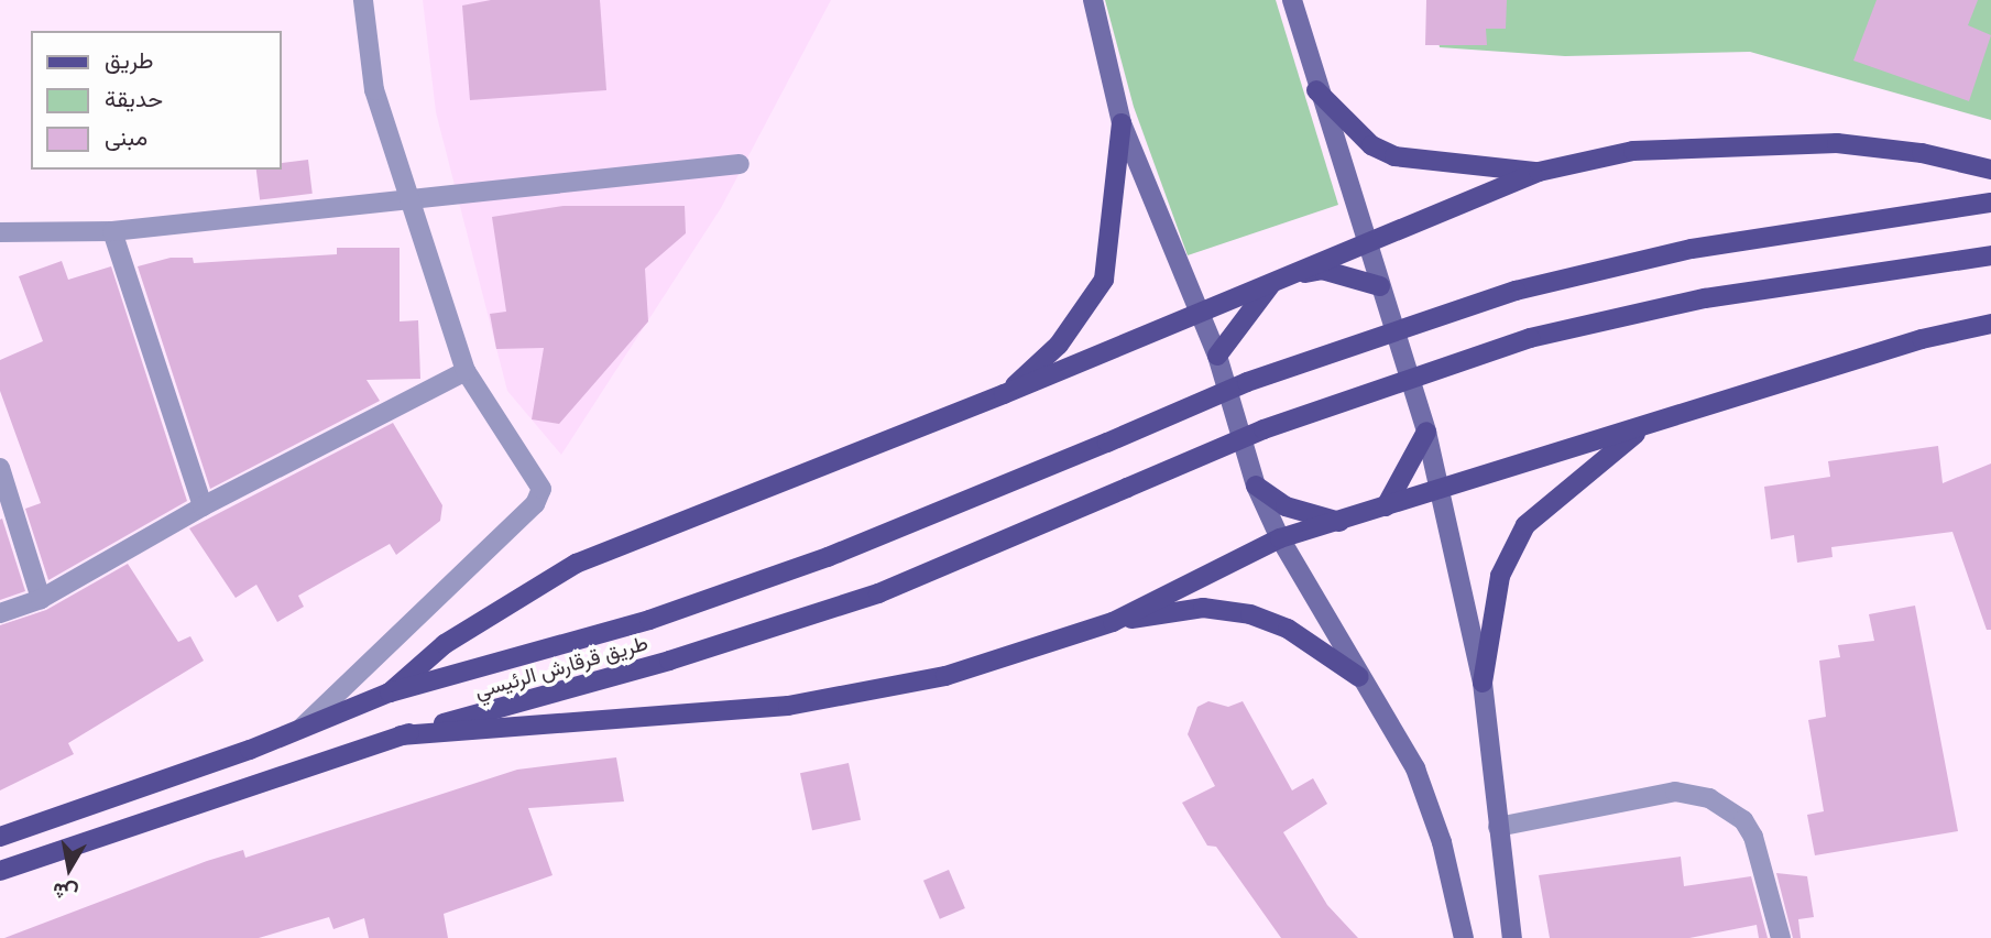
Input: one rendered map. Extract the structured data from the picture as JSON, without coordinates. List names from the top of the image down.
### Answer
{
  "streets": {
    "main road": ["طريق قرقارش الرئيسي"]
  },
  "legend": ["طريق", "حديقة", "مبنى"],
  "north": "bottom"
}
